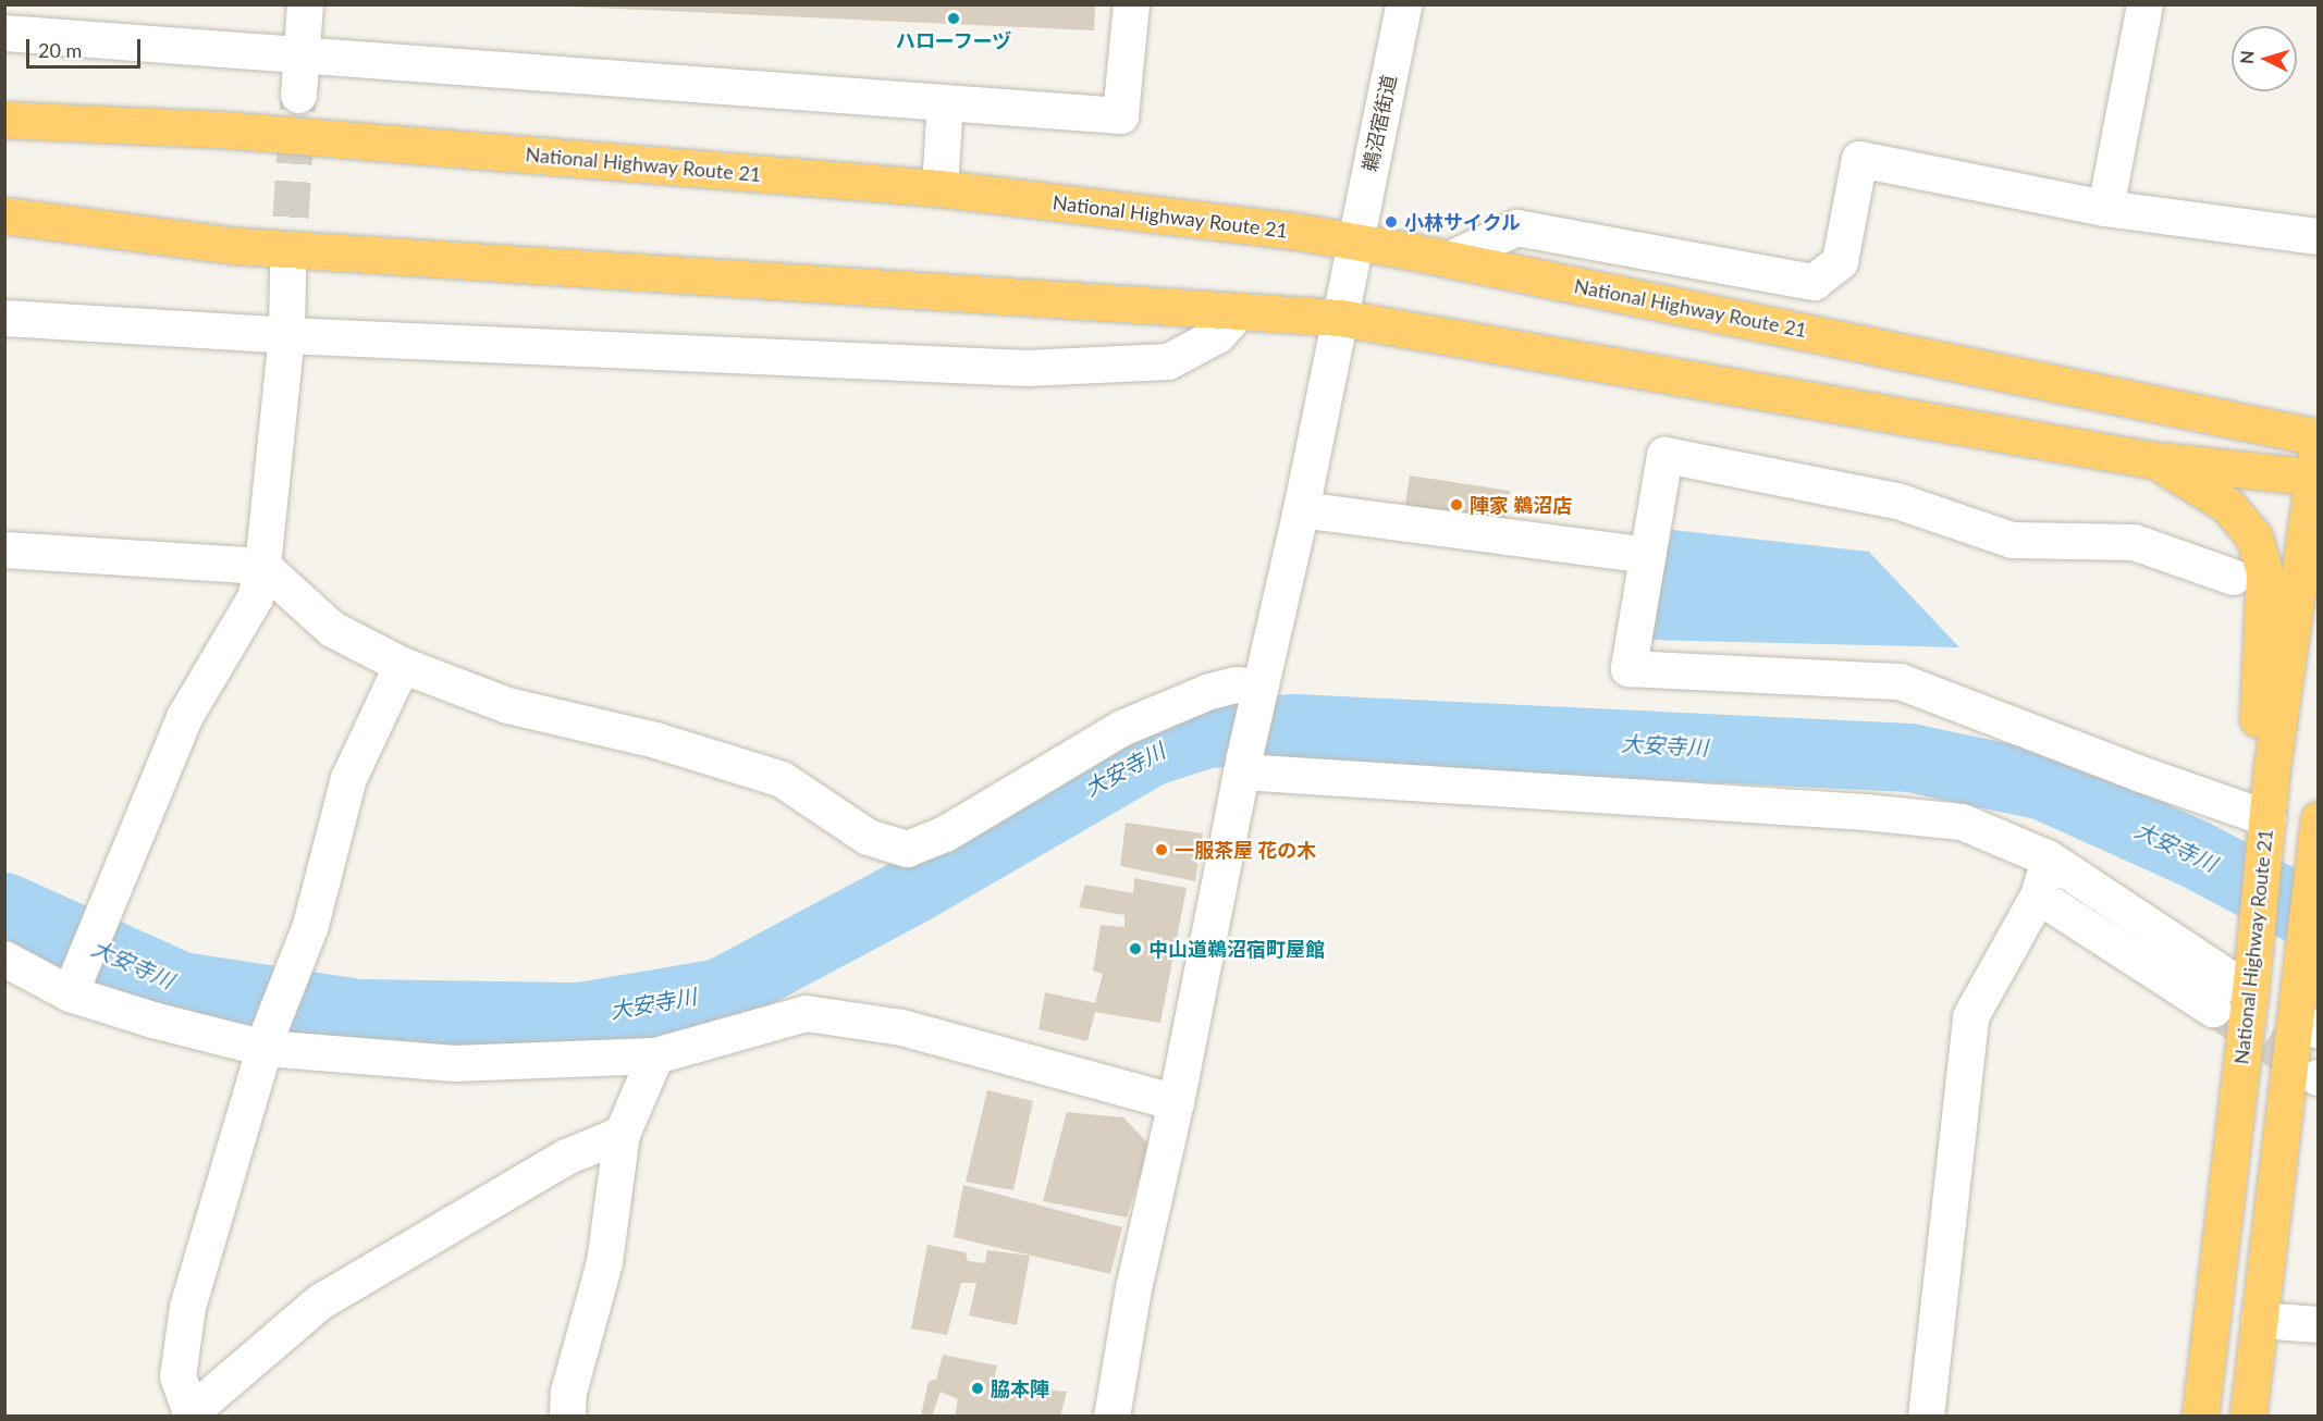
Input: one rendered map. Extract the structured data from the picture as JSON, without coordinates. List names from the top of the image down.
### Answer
{
  "streets": {
    "highway": ["National Highway Route 21"],
    "street": ["鵜沼宿街道"]
  },
  "crossings": [
    ["鵜沼宿街道", "National Highway Route 21"]
  ],
  "water": ["大安寺川"],
  "places": [
    "ハローフーヅ",
    "小林サイクル",
    "陣家 鵜沼店",
    "一服茶屋 花の木",
    "中山道鵜沼宿町屋館",
    "脇本陣"
  ],
  "scale_bar": "20 m",
  "north": "left"
}
